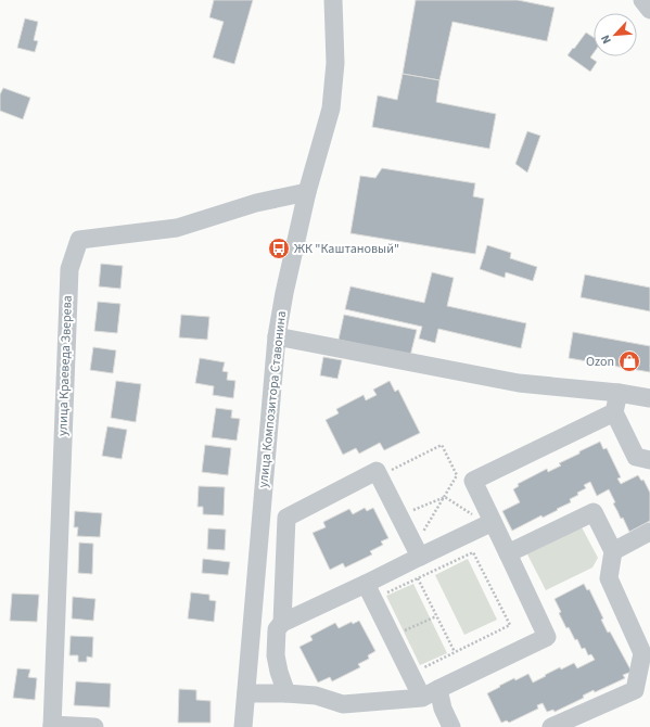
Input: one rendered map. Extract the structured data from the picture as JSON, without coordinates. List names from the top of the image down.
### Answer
{
  "streets": {
    "street": ["улица Краеведа Зверева", "улица Композитора Ставонина"]
  },
  "crossings": [
    ["улица Краеведа Зверева", "улица Композитора Ставонина"]
  ],
  "places": {
    "bus stop": ["ЖК \"Каштановый\""],
    "shop": ["Ozon"]
  },
  "north": "bottom left"
}
